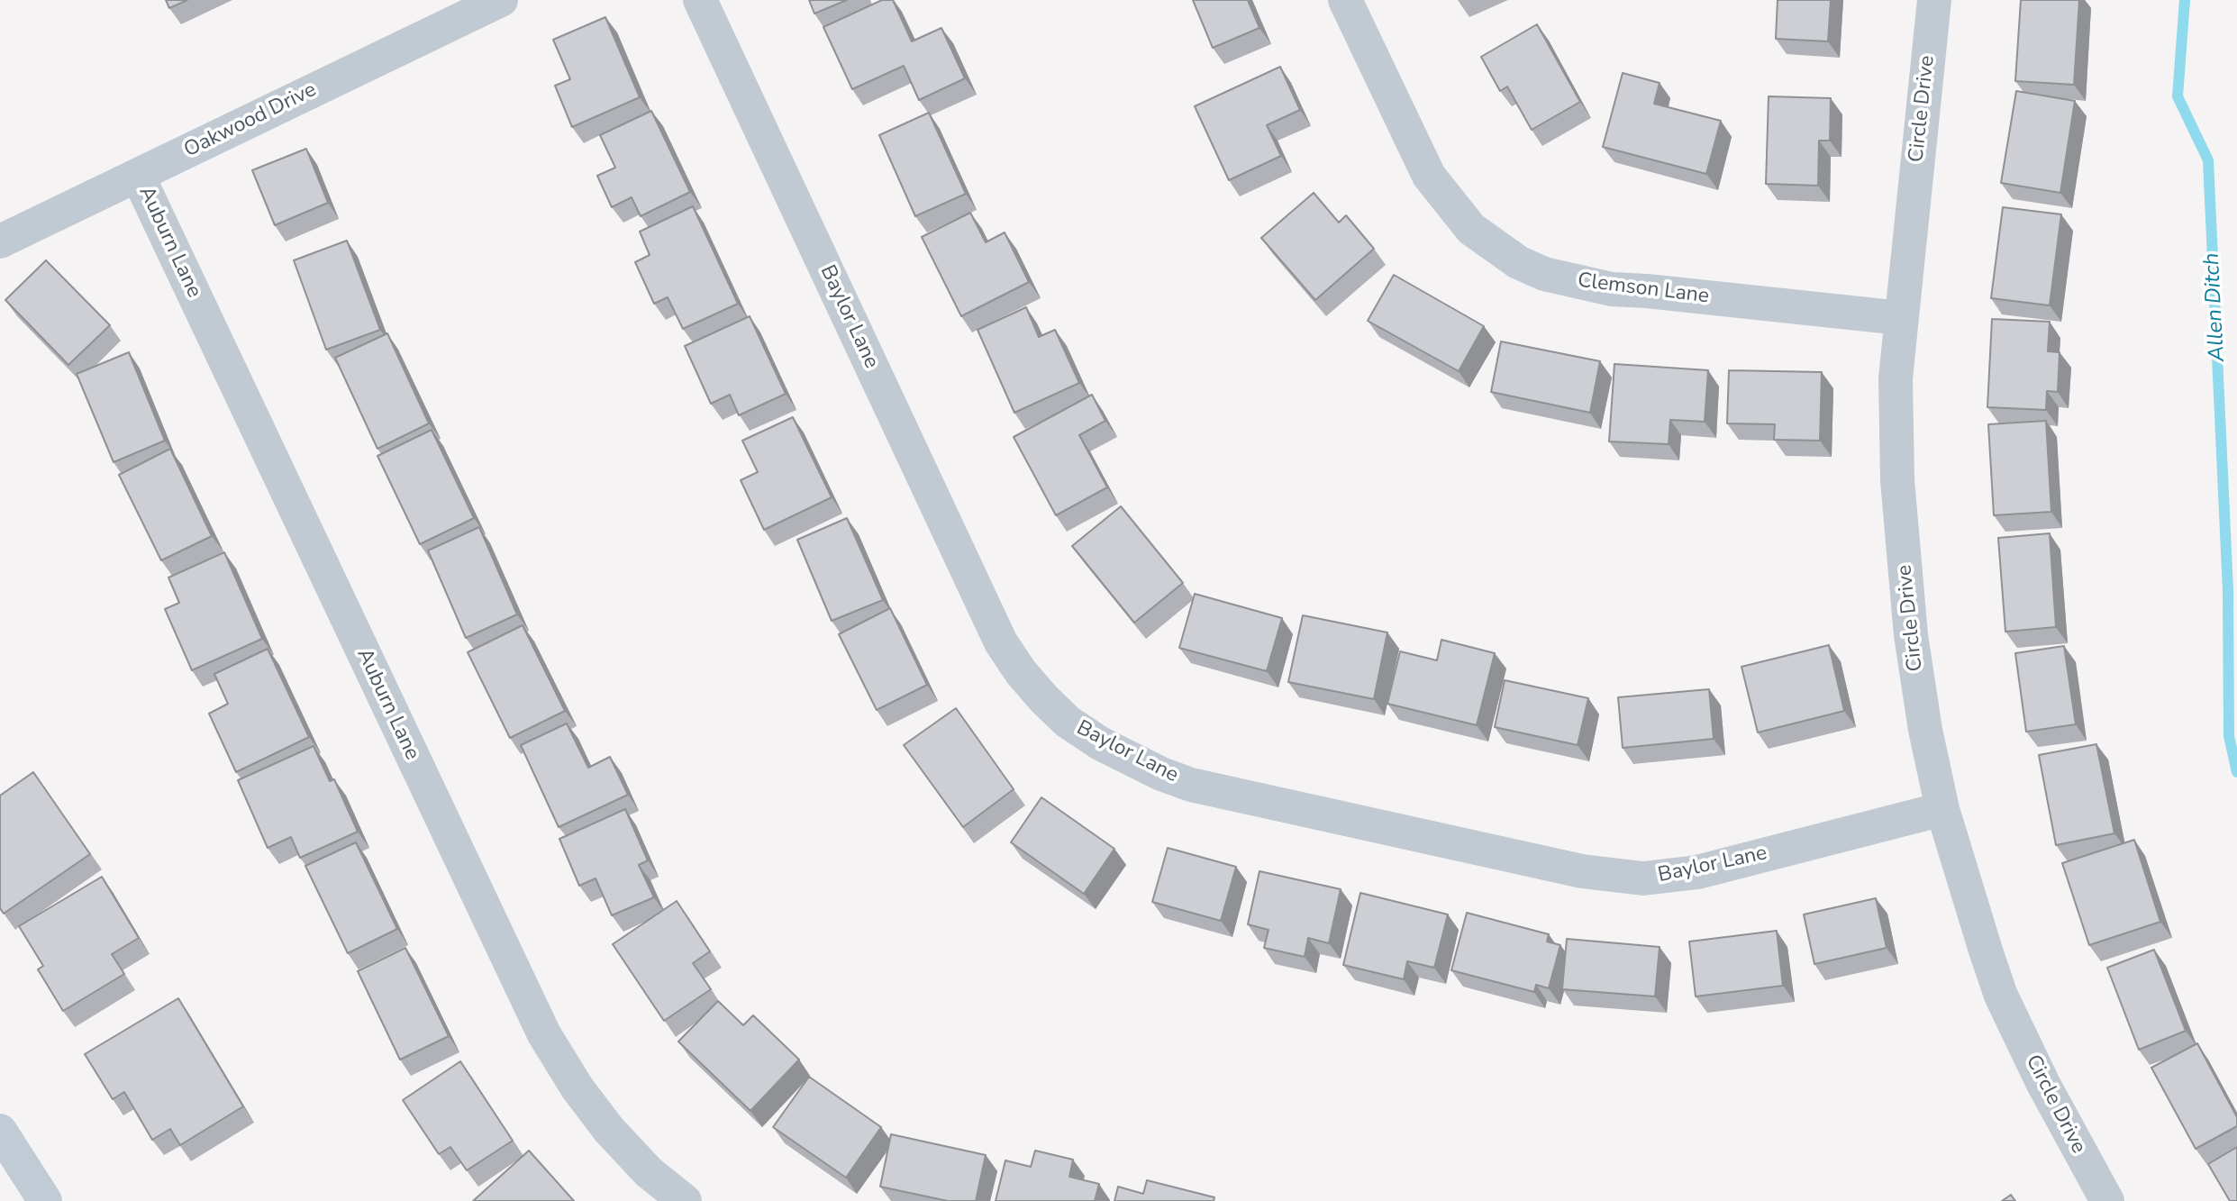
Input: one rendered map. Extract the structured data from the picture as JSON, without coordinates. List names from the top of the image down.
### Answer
{
  "streets": {
    "street": [
      "Circle Drive",
      "Oakwood Drive",
      "Auburn Lane",
      "Clemson Lane",
      "Baylor Lane"
    ]
  },
  "crossings": [
    ["Circle Drive", "Clemson Lane"],
    ["Circle Drive", "Baylor Lane"],
    ["Oakwood Drive", "Auburn Lane"]
  ],
  "water": ["Allen Ditch"]
}
